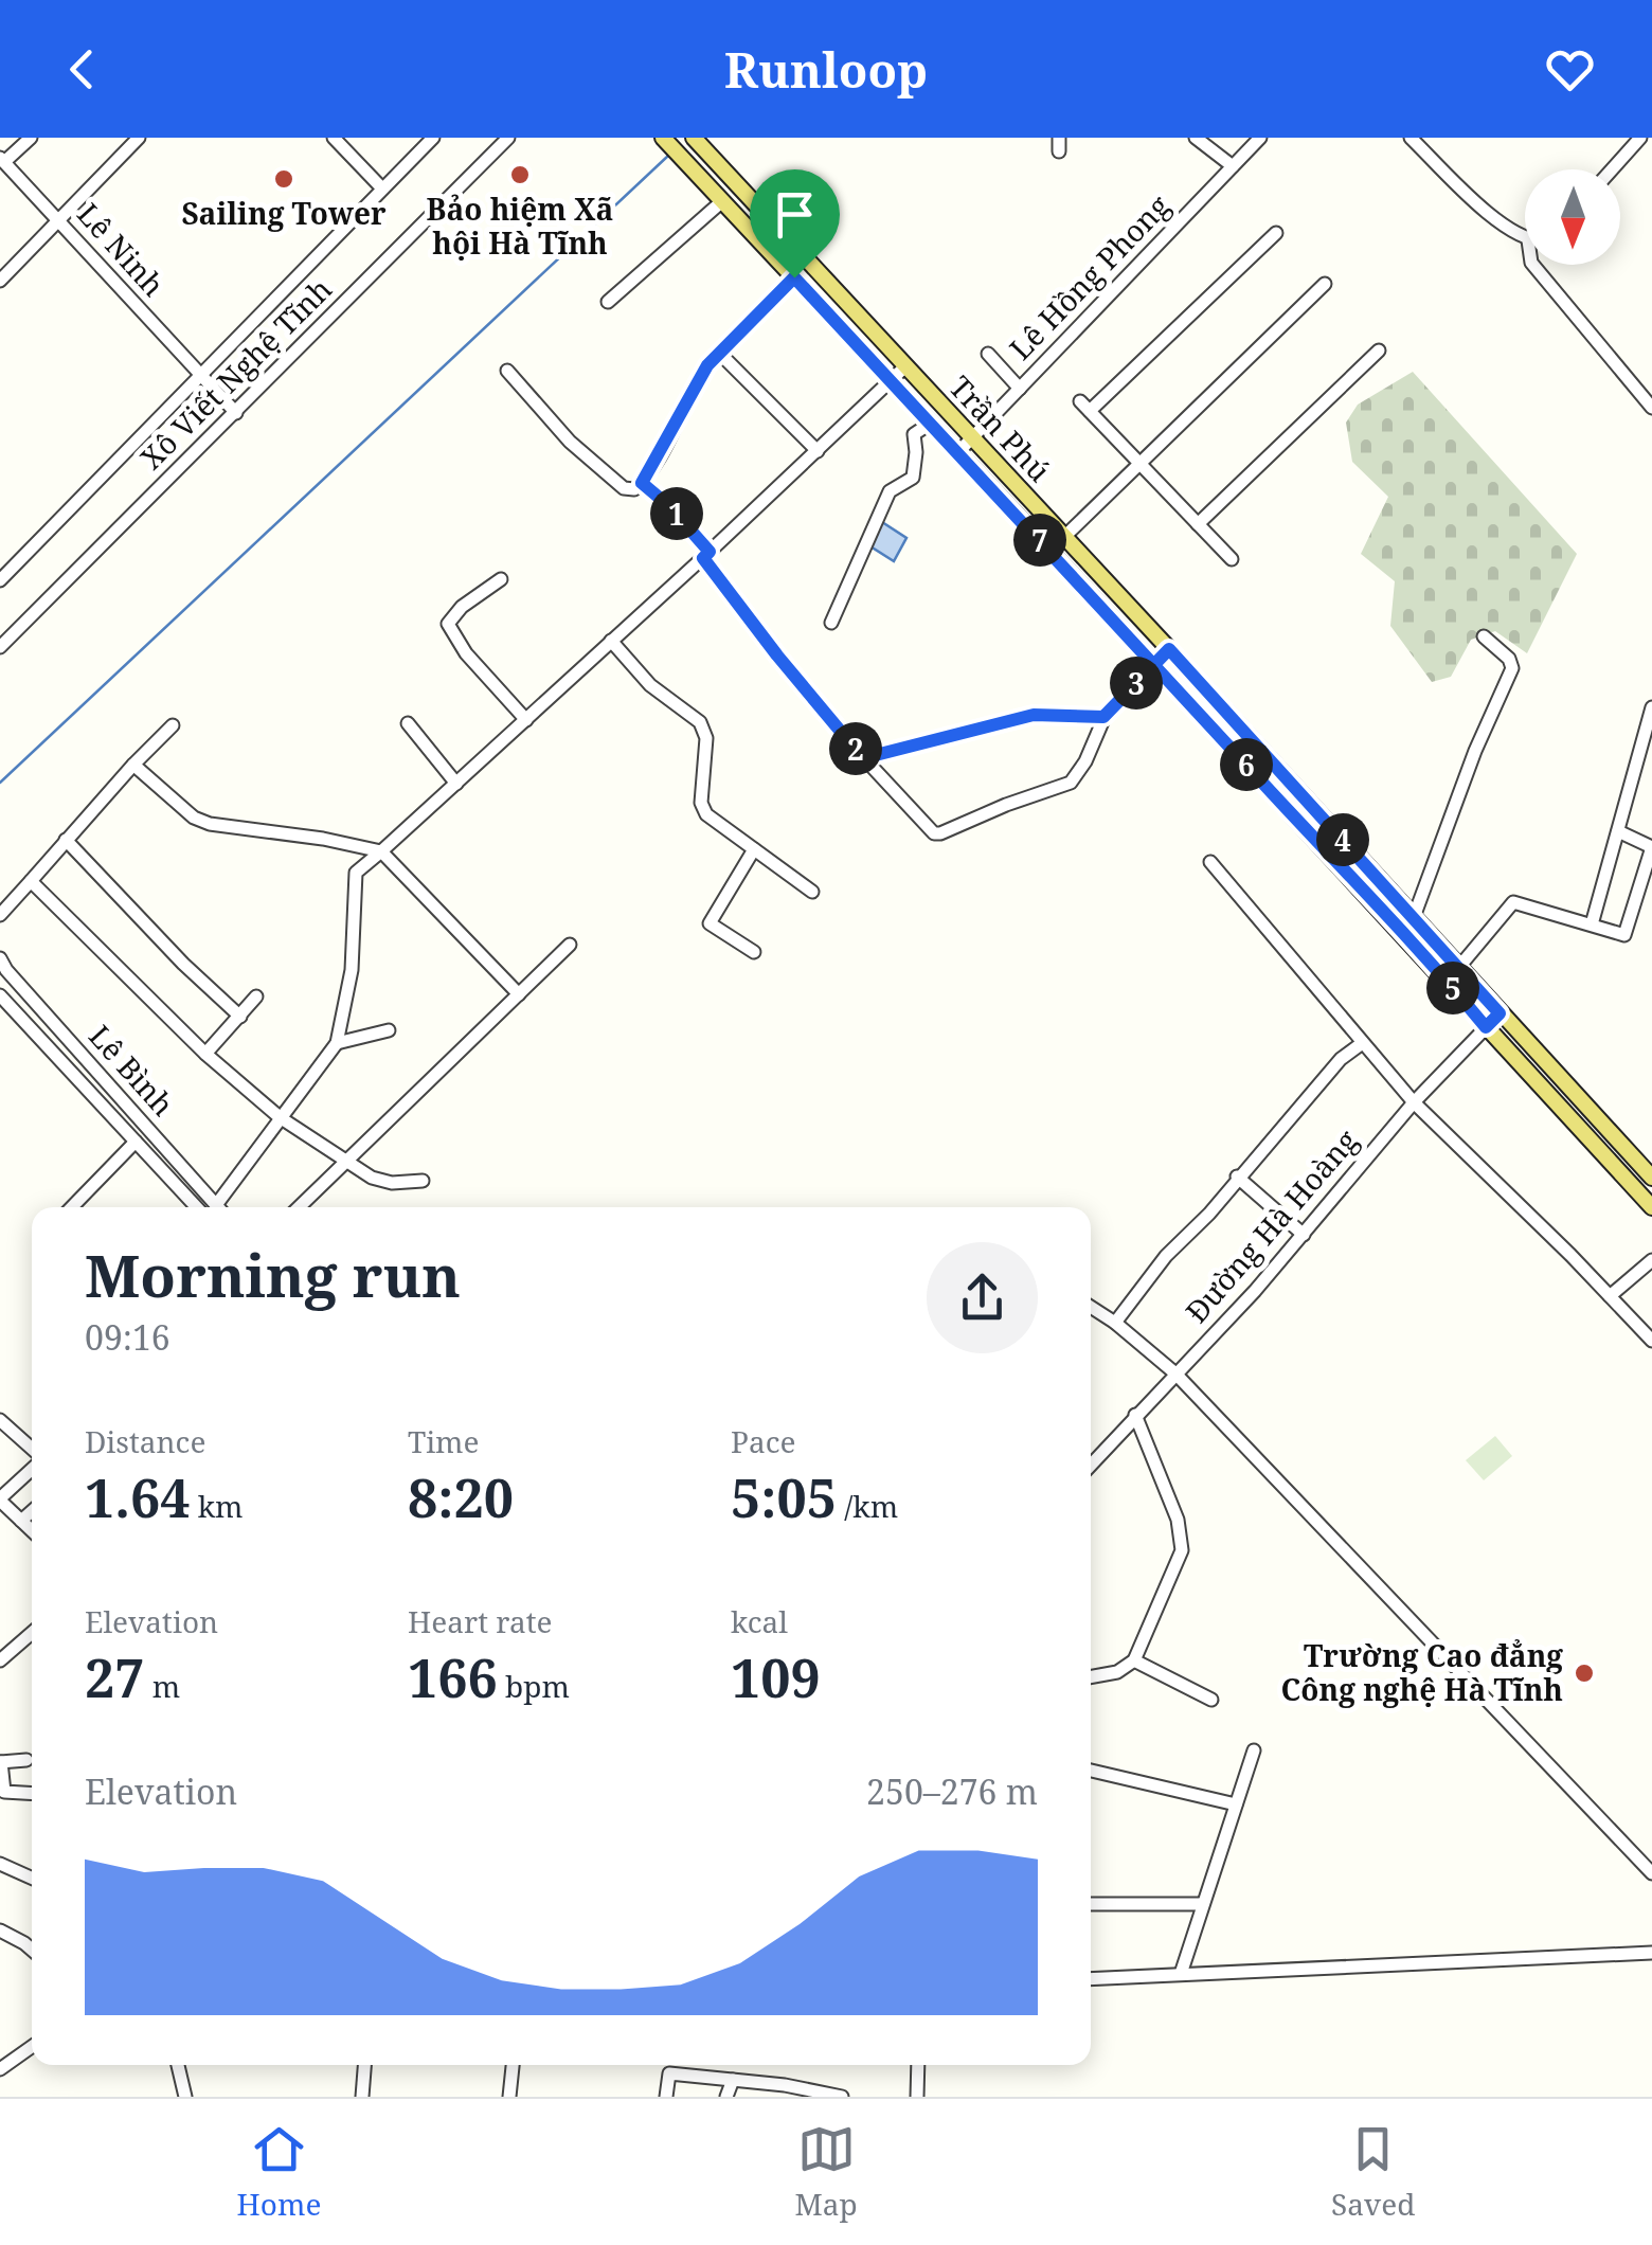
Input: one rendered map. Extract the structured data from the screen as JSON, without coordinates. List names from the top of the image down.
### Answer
{
  "streets": {
    "main road": ["Trần Phú"],
    "street": [
      "Lê Ninh",
      "Lê Hồng Phong",
      "Xô Viết Nghệ Tĩnh",
      "Lê Bình",
      "Đường Hà Hoàng"
    ]
  },
  "crossings": [
    ["Lê Ninh", "Xô Viết Nghệ Tĩnh"],
    ["Lê Hồng Phong", "Trần Phú"],
    ["Trần Phú", "Đường Hà Hoàng"]
  ],
  "places": ["Bảo hiệm Xã hội Hà Tĩnh", "Sailing Tower", "Trường Cao đẳng Công nghệ Hà Tĩnh"],
  "north": "bottom",
  "page": {
    "header": "Runloop",
    "pins": [
      "1",
      "7",
      "3",
      "2",
      "6",
      "4",
      "5"
    ],
    "heading": ["Morning run", "09:16"],
    "stats": [
      ["Distance", "1.64 km"],
      ["Time", "8:20"],
      ["Pace", "5:05 /km"],
      ["Elevation", "27 m"],
      ["Heart rate", "166 bpm"],
      ["kcal", "109"]
    ],
    "chart": ["Elevation", "250–276 m"],
    "tabs": ["Home", "Map", "Saved"]
  }
}
